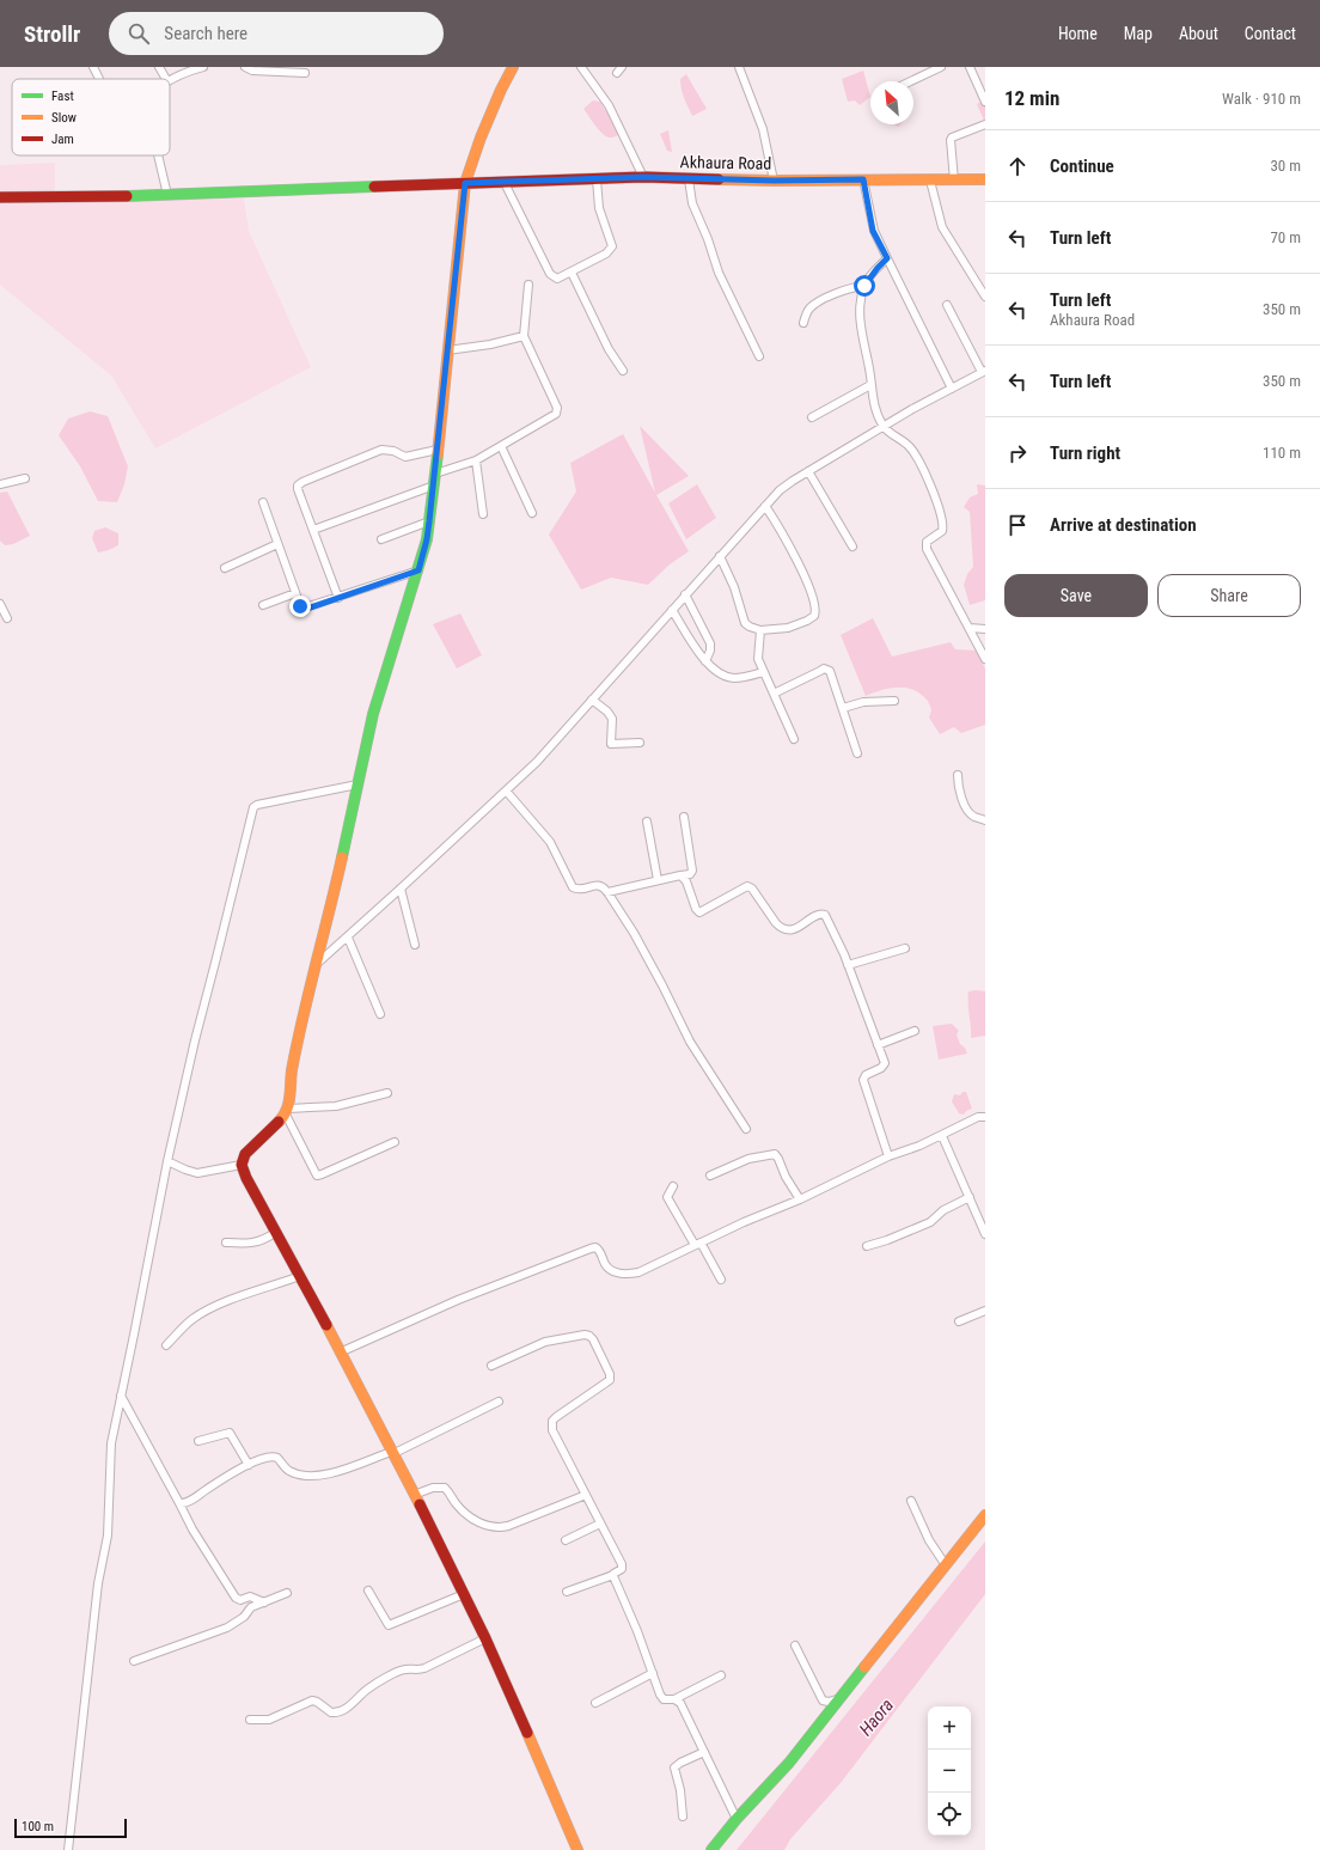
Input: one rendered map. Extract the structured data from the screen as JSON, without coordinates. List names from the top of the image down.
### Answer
{
  "streets": {
    "street": ["Akhaura Road"]
  },
  "water": ["Haora"],
  "legend": ["Fast", "Slow", "Jam"],
  "scale_bar": "100 m",
  "north": "top left",
  "page": {
    "header": "Strollr",
    "search": "Search here",
    "nav": [
      "Home",
      "Map",
      "About",
      "Contact"
    ],
    "heading": ["12 min", "Walk · 910 m"],
    "list": [
      ["Continue", "30 m"],
      ["Turn left", "70 m"],
      ["Turn left", "Akhaura Road", "350 m"],
      ["Turn left", "350 m"],
      ["Turn right", "110 m"],
      "Arrive at destination"
    ],
    "buttons": ["Save", "Share"],
    "map_buttons": ["+", "−"],
    "scale": "100 m"
  }
}
